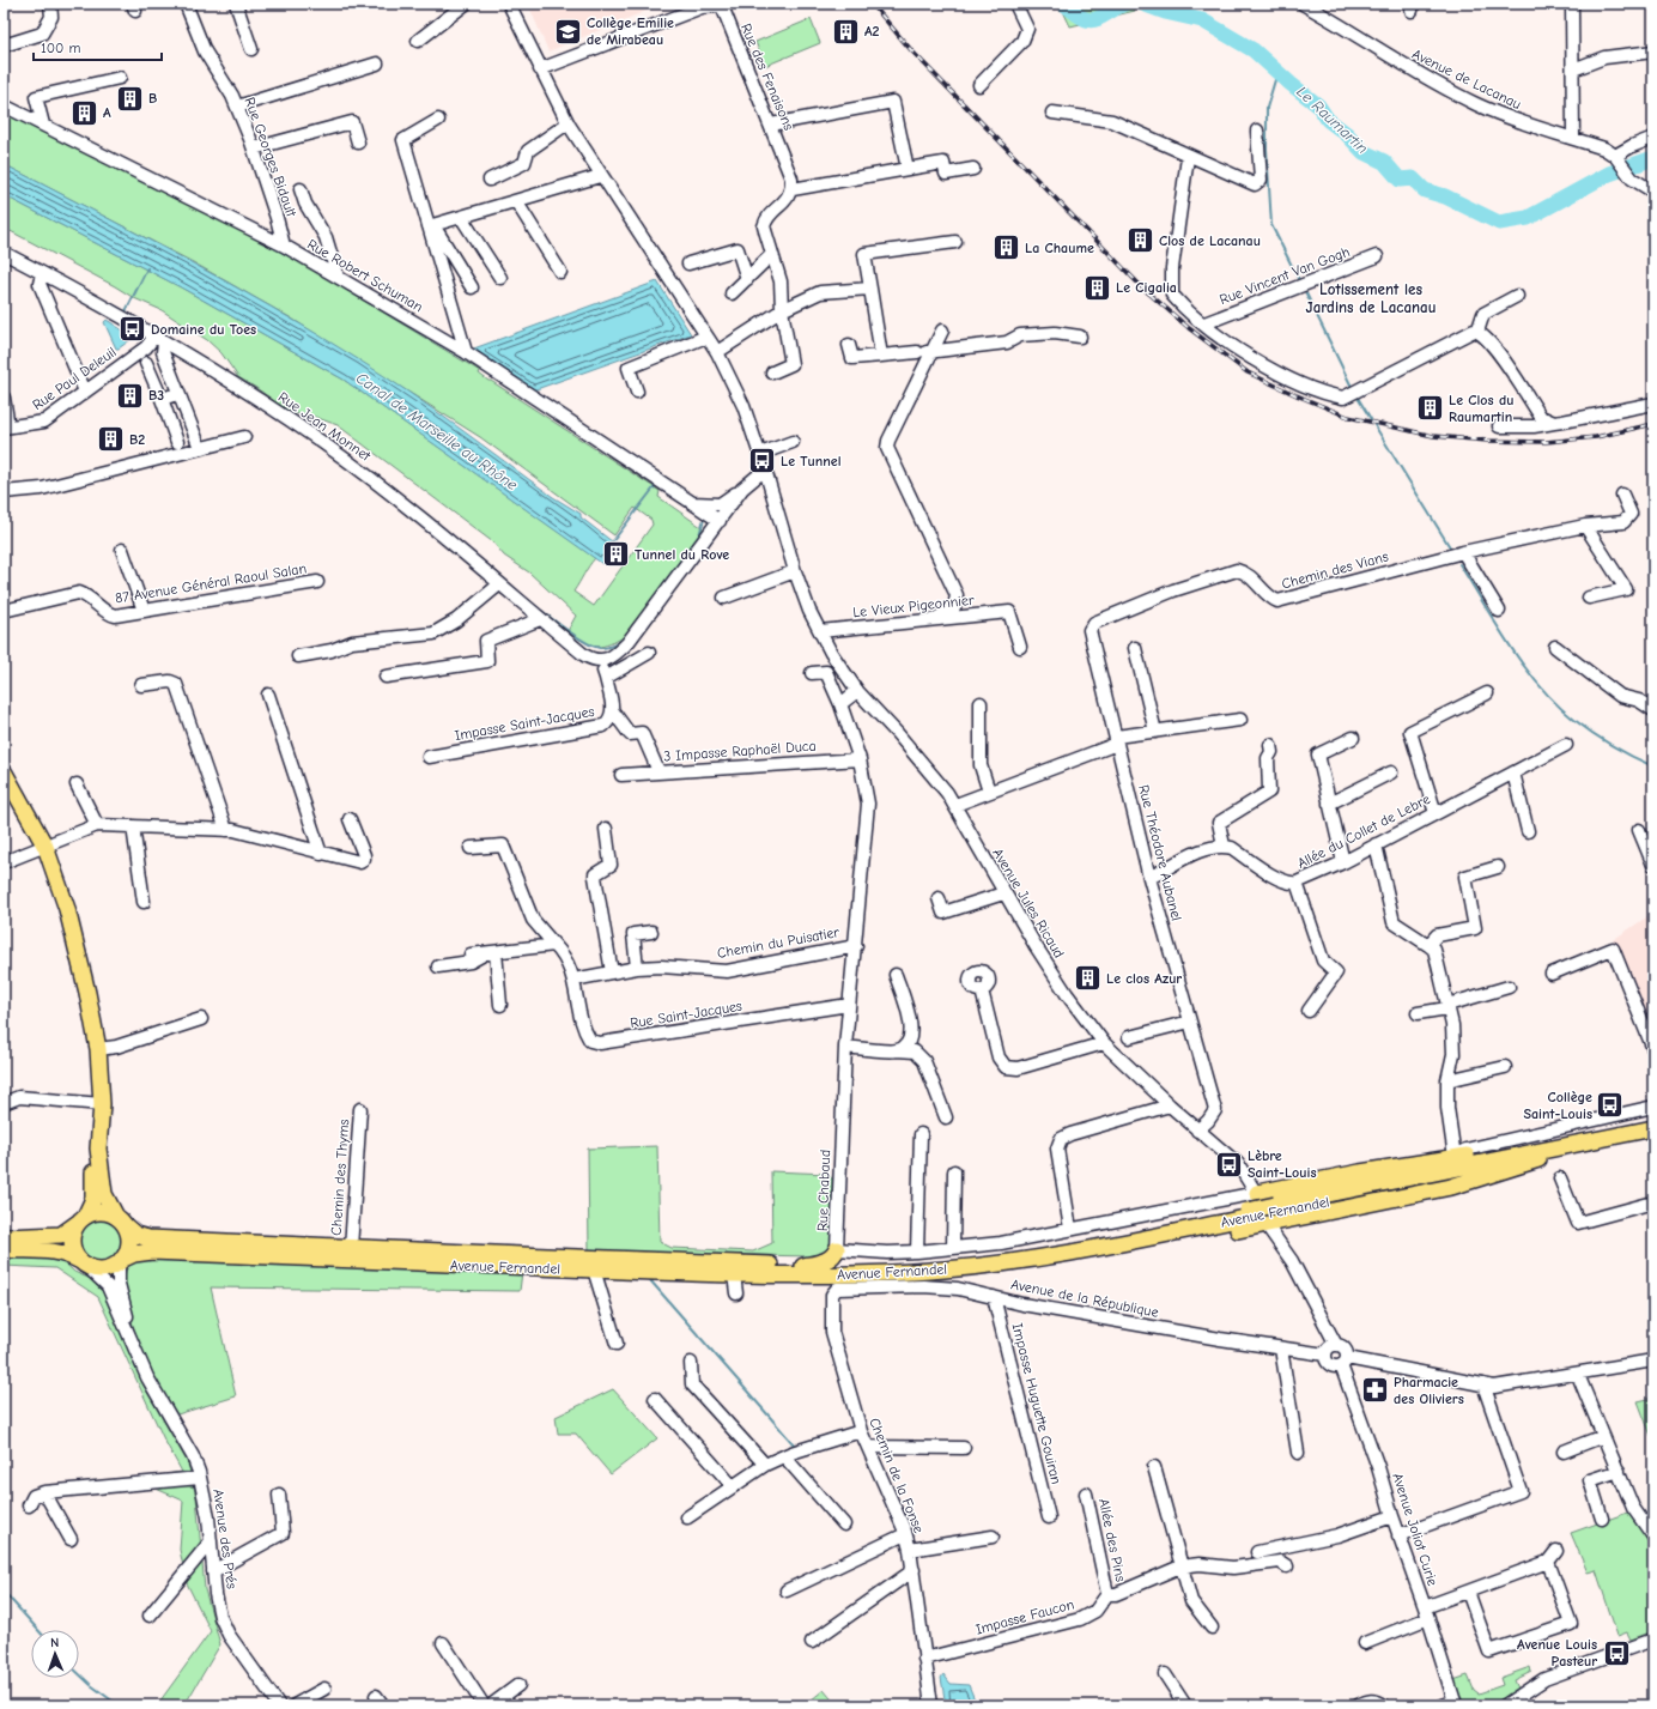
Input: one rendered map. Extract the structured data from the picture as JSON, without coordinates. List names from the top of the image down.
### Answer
{
  "streets": {
    "main road": ["Avenue Fernandel"],
    "street": [
      "Rue des Fenaisons",
      "Avenue de Lacanau",
      "Rue Georges Bidault",
      "Rue Robert Schuman",
      "Rue Vincent Van Gogh",
      "Rue Paul Deleuil",
      "Rue Jean Monnet",
      "Chemin des Vians",
      "87 Avenue Général Raoul Salan",
      "Le Vieux Pigeonnier",
      "Impasse Saint-Jacques",
      "3 Impasse Raphaël Duca",
      "Allée du Collet de Lebre",
      "Rue Théodore Aubanel",
      "Avenue Jules Ricaud",
      "Chemin du Puisatier",
      "Rue Saint-Jacques",
      "Chemin des Thyms",
      "Rue Chabaud",
      "Avenue de la République",
      "Impasse Huguette Gouiran",
      "Chemin de la Fonse",
      "Avenue Joliot Curie",
      "Avenue des Prés",
      "Allée des Pins",
      "Impasse Faucon"
    ]
  },
  "crossings": [
    ["Rue des Fenaisons", "Avenue Jules Ricaud"],
    ["Rue Georges Bidault", "Rue Robert Schuman"],
    ["Rue Paul Deleuil", "Rue Jean Monnet"],
    ["Rue Jean Monnet", "Impasse Saint-Jacques"],
    ["Chemin des Vians", "Rue Théodore Aubanel"],
    ["Le Vieux Pigeonnier", "Avenue Jules Ricaud"],
    ["3 Impasse Raphaël Duca", "Rue Chabaud"],
    ["Rue Théodore Aubanel", "Avenue Jules Ricaud"],
    ["Avenue Jules Ricaud", "Rue Chabaud"],
    ["Avenue Jules Ricaud", "Avenue Fernandel"],
    ["Avenue Jules Ricaud", "Avenue de la République"],
    ["Avenue Jules Ricaud", "Avenue Joliot Curie"],
    ["Chemin du Puisatier", "Rue Saint-Jacques"],
    ["Chemin du Puisatier", "Rue Chabaud"],
    ["Rue Saint-Jacques", "Rue Chabaud"],
    ["Chemin des Thyms", "Avenue Fernandel"],
    ["Rue Chabaud", "Avenue Fernandel"],
    ["Avenue Fernandel", "Avenue des Prés"],
    ["Avenue de la République", "Impasse Huguette Gouiran"],
    ["Avenue de la République", "Chemin de la Fonse"],
    ["Avenue de la République", "Avenue Joliot Curie"],
    ["Chemin de la Fonse", "Impasse Faucon"],
    ["Allée des Pins", "Impasse Faucon"]
  ],
  "districts": ["Lotissement les Jardins de Lacanau"],
  "water": ["Le Raumartin", "Canal de Marseille au Rhône"],
  "places": {
    "school or university": ["Collège Emilie de Mirabeau"],
    "building": [
      "A2",
      "B",
      "A",
      "Clos de Lacanau",
      "La Chaume",
      "Le Cigalia",
      "B3",
      "Le Clos du Raumartin",
      "B2",
      "Tunnel du Rove",
      "Le clos Azur"
    ],
    "bus stop": [
      "Domaine du Toes",
      "Le Tunnel",
      "Collège Saint-Louis",
      "Lèbre Saint-Louis",
      "Avenue Louis Pasteur"
    ],
    "pharmacy": ["Pharmacie des Oliviers"]
  },
  "scale_bar": "100 m",
  "north": "top"
}
